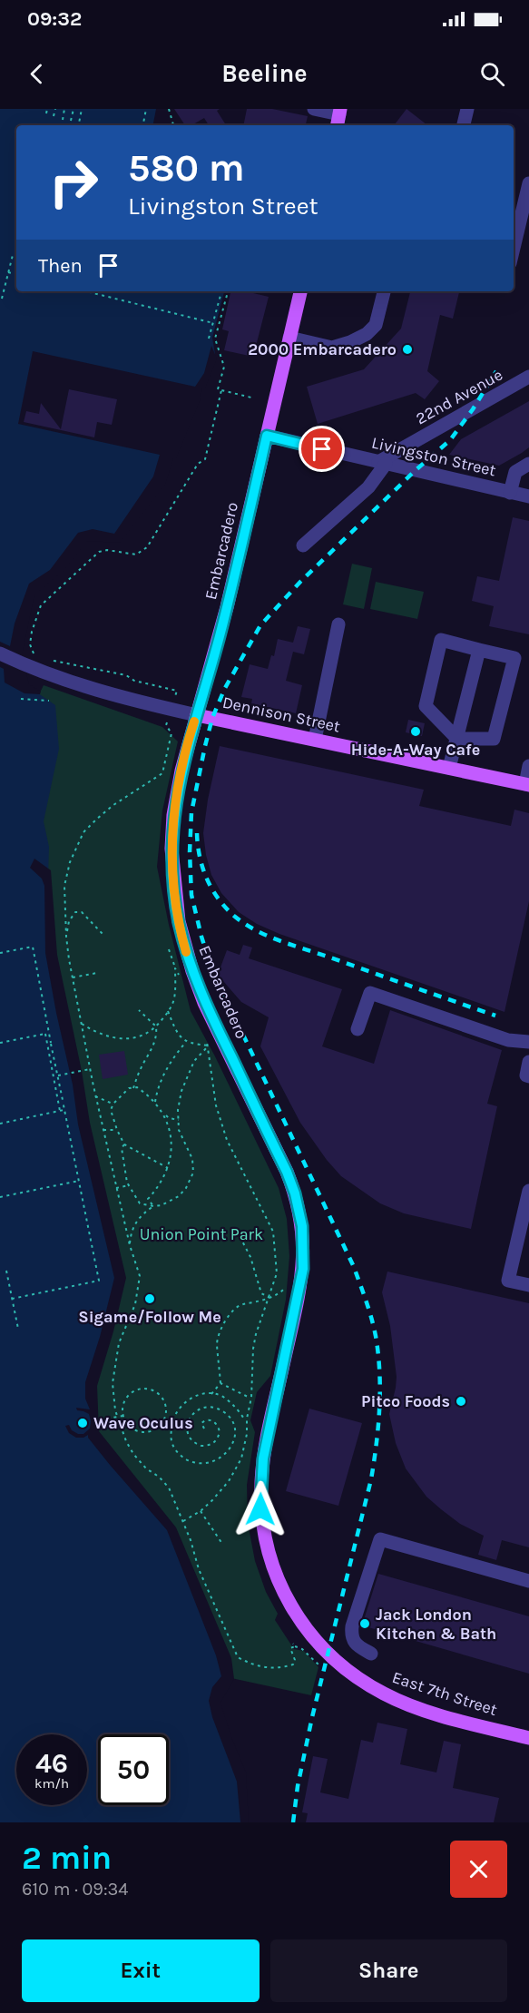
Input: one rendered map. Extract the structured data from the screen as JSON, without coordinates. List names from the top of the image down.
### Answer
{
  "streets": {
    "main road": ["Embarcadero", "Dennison Street", "East 7th Street"],
    "street": ["22nd Avenue", "Livingston Street"]
  },
  "crossings": [
    ["22nd Avenue", "Livingston Street"],
    ["Livingston Street", "Embarcadero"],
    ["Embarcadero", "Dennison Street"],
    ["Embarcadero", "East 7th Street"]
  ],
  "parks": ["Union Point Park"],
  "places": [
    "2000 Embarcadero",
    "Hide-A-Way Cafe",
    "Sigame/Follow Me",
    "Pitco Foods",
    "Wave Oculus",
    "Jack London Kitchen & Bath"
  ],
  "page": {
    "status": "09:32",
    "header": "Beeline",
    "turn": ["580 m", "Livingston Street"],
    "then": "Then",
    "speed": "46 km/h",
    "limit": "50",
    "heading": ["2 min", "610 m · 09:34"],
    "buttons": ["Exit", "Share"]
  }
}
